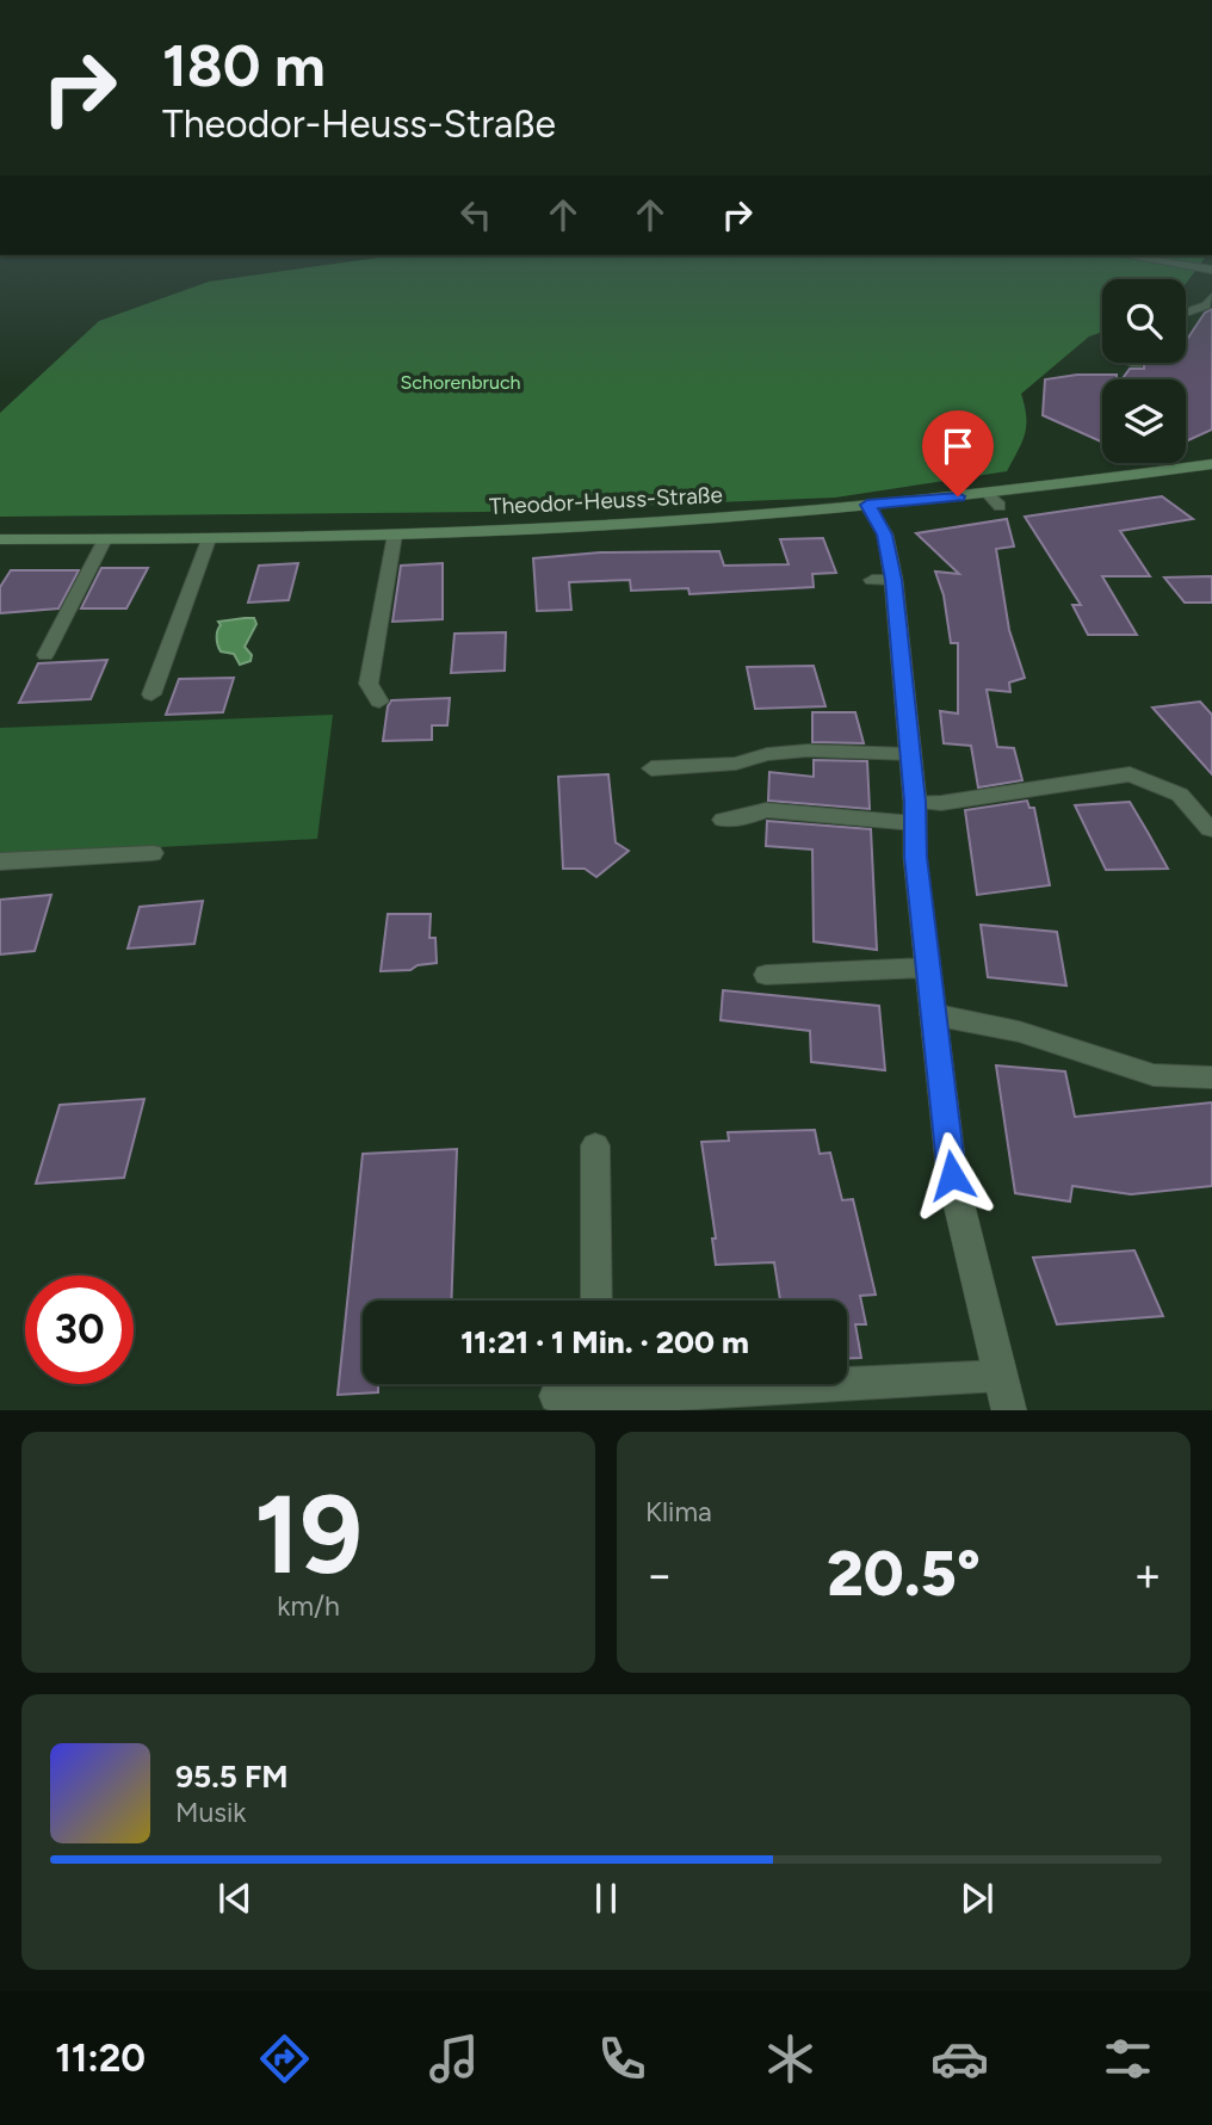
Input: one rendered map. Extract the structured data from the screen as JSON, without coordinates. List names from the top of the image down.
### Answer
{
  "streets": {
    "main road": ["Theodor-Heuss-Straße"]
  },
  "parks": ["Schorenbruch"],
  "page": {
    "turn": ["180 m", "Theodor-Heuss-Straße"],
    "limit": "30",
    "trip": "11:21 · 1 Min. · 200 m",
    "tile": [
      ["19", "km/h"],
      "Klima"
    ],
    "heat": ["−", "20.5°", "+"],
    "song": ["95.5 FM", "Musik"],
    "tabs": "11:20"
  }
}
